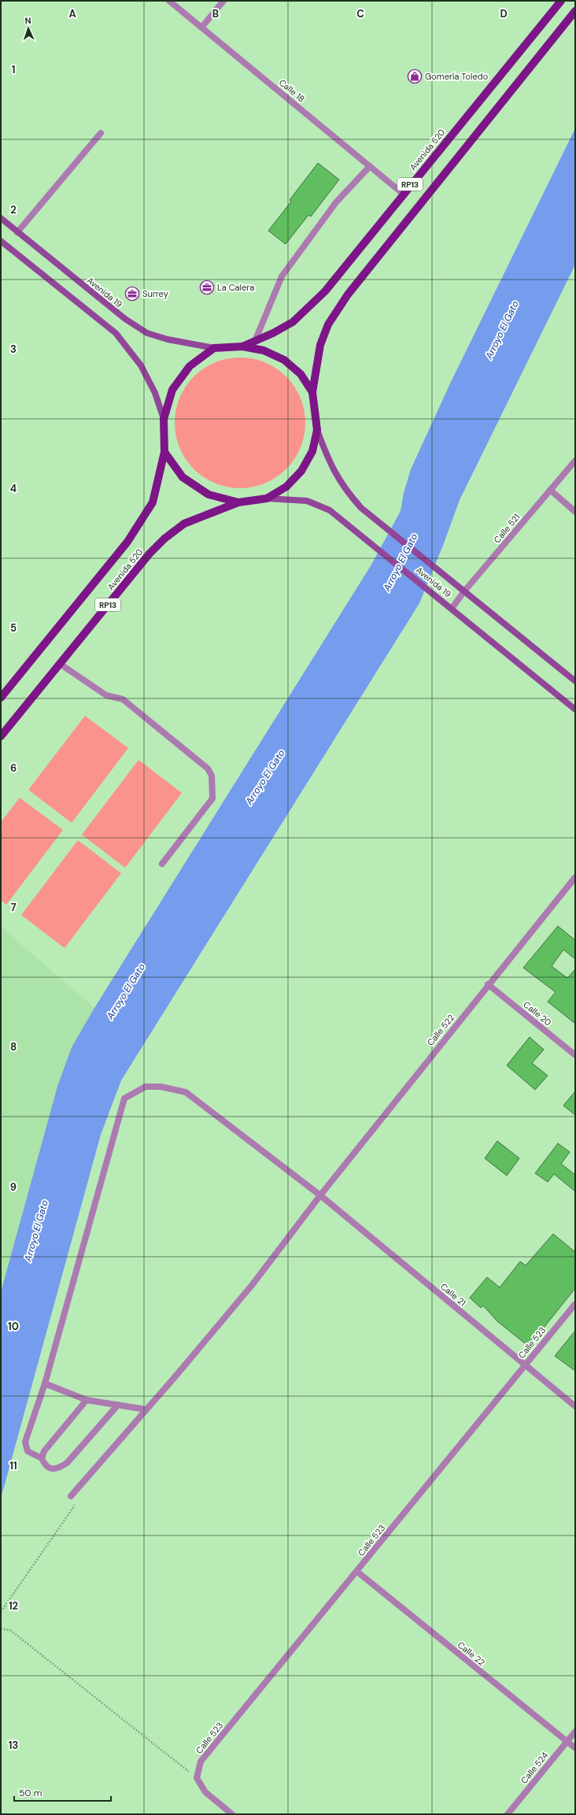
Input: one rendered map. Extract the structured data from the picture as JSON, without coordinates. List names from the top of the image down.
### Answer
{
  "streets": {
    "main road": ["Avenida 520", "RP13", "Avenida 19"],
    "street": [
      "Calle 18",
      "Calle 521",
      "Calle 20",
      "Calle 522",
      "Calle 21",
      "Calle 523",
      "Calle 22",
      "Calle 524"
    ]
  },
  "crossings": [
    ["Calle 18", "Avenida 520"],
    ["Avenida 520", "RP13"],
    ["RP13", "Avenida 19"],
    ["Avenida 19", "Calle 521"],
    ["Calle 20", "Calle 522"],
    ["Calle 522", "Calle 21"],
    ["Calle 21", "Calle 523"],
    ["Calle 523", "Calle 22"],
    ["Calle 22", "Calle 524"]
  ],
  "water": ["Arroyo El Gato"],
  "places": {
    "shop": ["Gomería Toledo"],
    "office": ["La Calera", "Surrey"]
  },
  "scale_bar": "50 m",
  "north": "top",
  "grid": {
    "columns": [
      "A",
      "B",
      "C",
      "D"
    ],
    "rows": [
      "1",
      "2",
      "3",
      "4",
      "5",
      "6",
      "7",
      "8",
      "9",
      "10",
      "11",
      "12",
      "13"
    ]
  }
}
